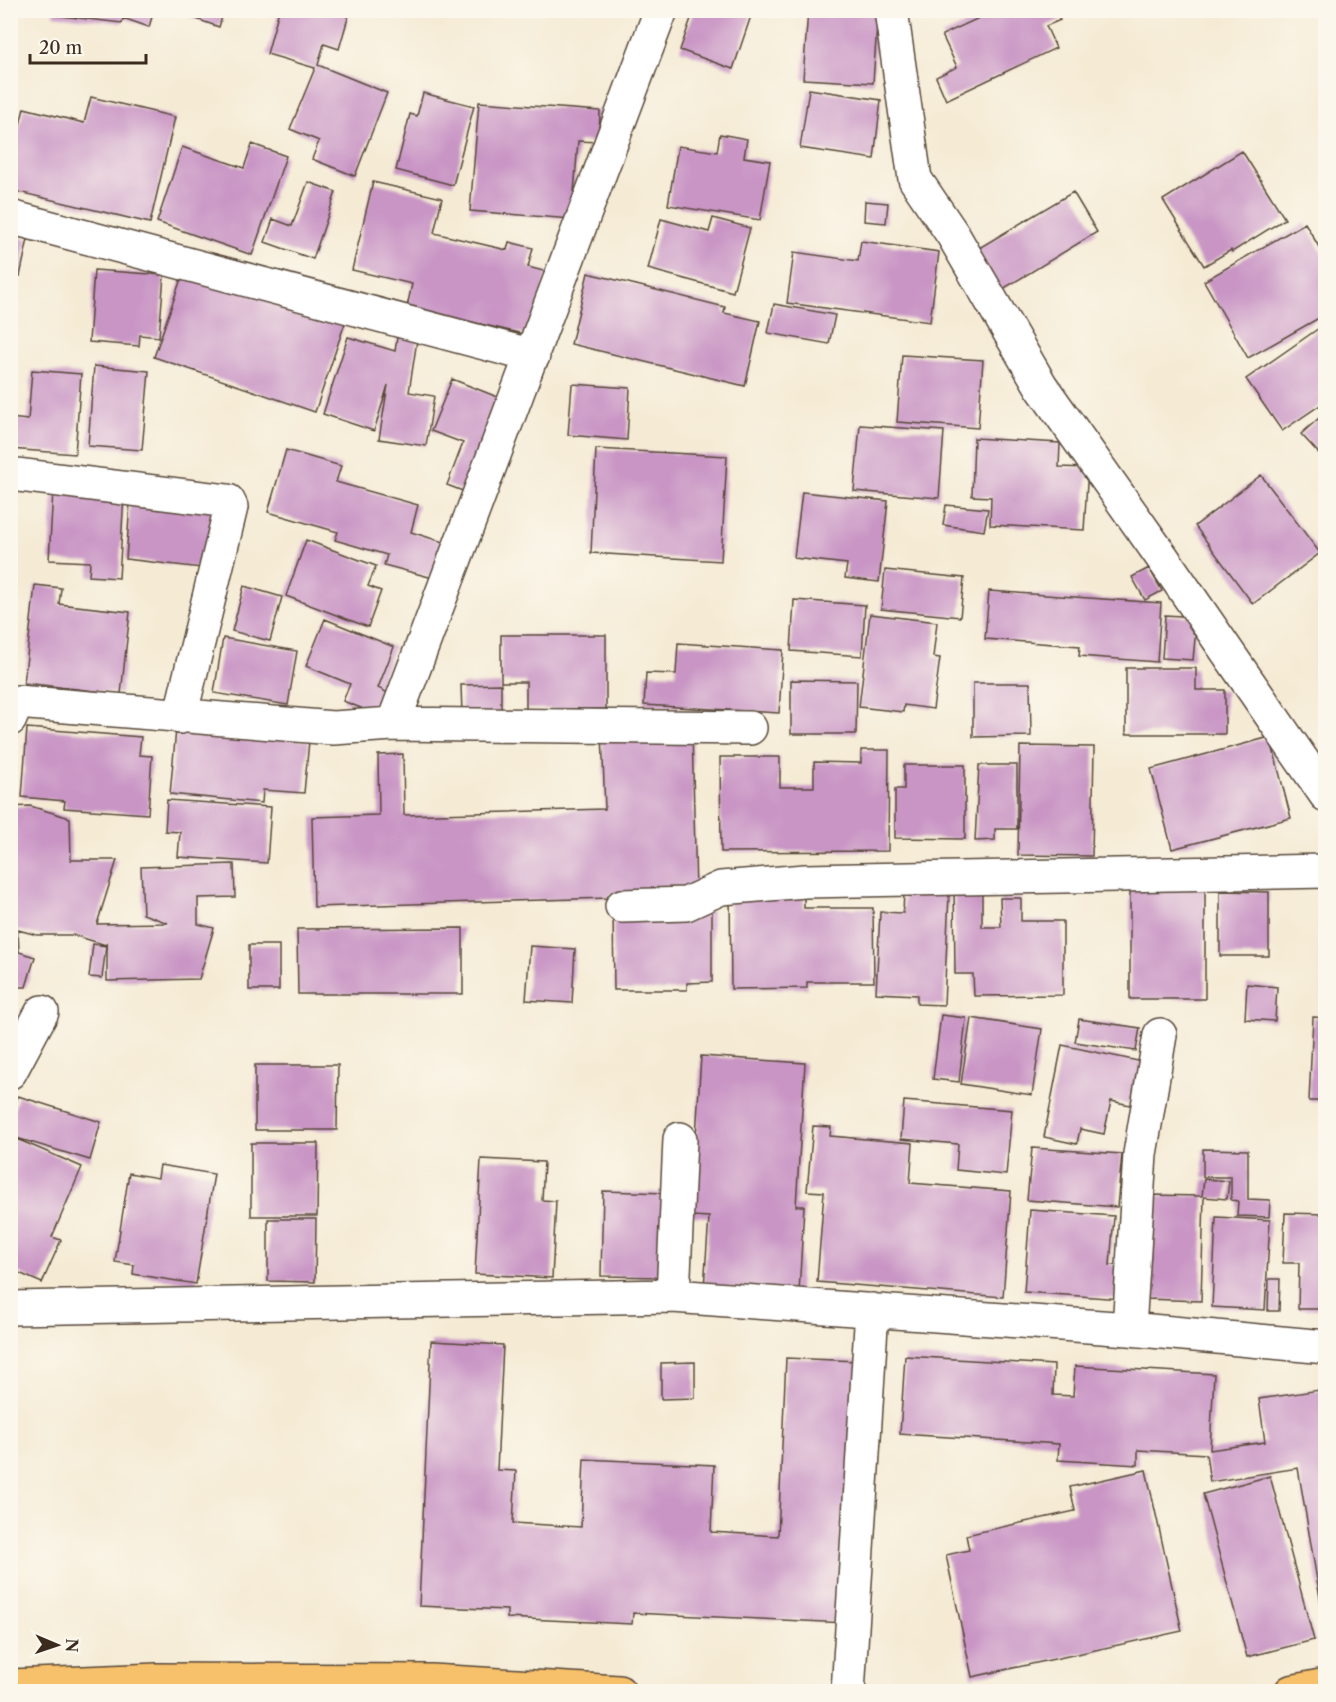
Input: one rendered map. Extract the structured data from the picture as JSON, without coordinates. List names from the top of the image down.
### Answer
{
  "scale_bar": "20 m",
  "north": "right"
}
